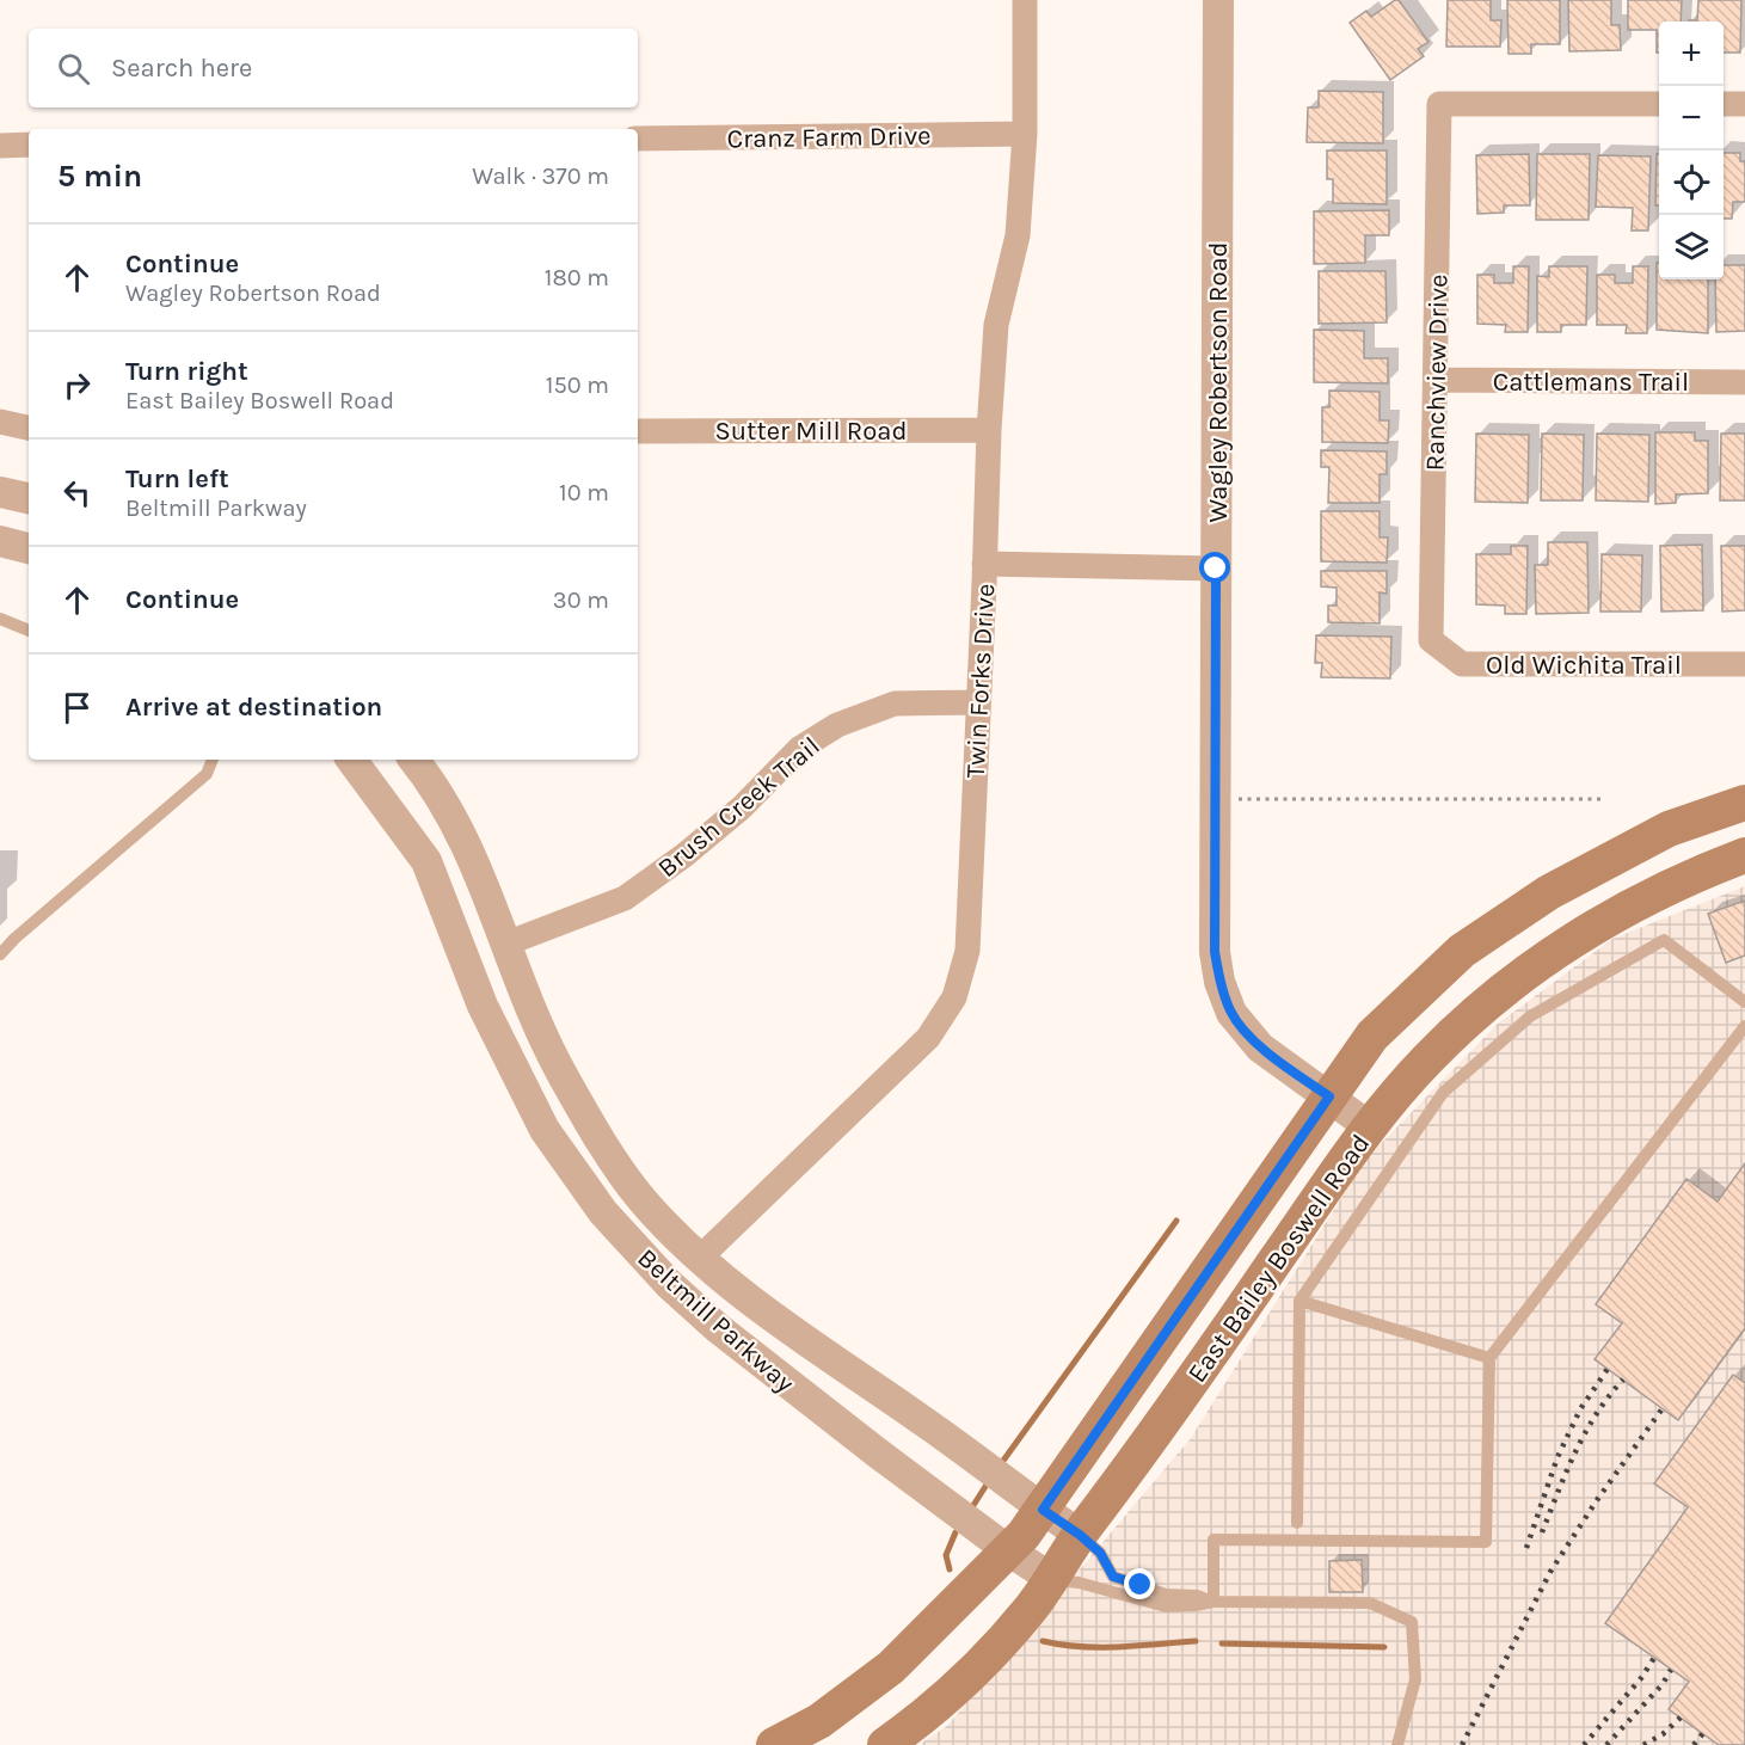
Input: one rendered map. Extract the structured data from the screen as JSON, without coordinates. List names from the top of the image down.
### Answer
{
  "streets": {
    "main road": ["East Bailey Boswell Road"],
    "street": [
      "Cranz Farm Drive",
      "Ranchview Drive",
      "Cattlemans Trail",
      "Wagley Robertson Road",
      "Sutter Mill Road",
      "Old Wichita Trail",
      "Twin Forks Drive",
      "Brush Creek Trail",
      "Beltmill Parkway"
    ]
  },
  "crossings": [
    ["Cranz Farm Drive", "Twin Forks Drive"],
    ["Ranchview Drive", "Cattlemans Trail"],
    ["Ranchview Drive", "Old Wichita Trail"],
    ["Wagley Robertson Road", "East Bailey Boswell Road"],
    ["Sutter Mill Road", "Twin Forks Drive"],
    ["Twin Forks Drive", "Brush Creek Trail"],
    ["Twin Forks Drive", "Beltmill Parkway"],
    ["Brush Creek Trail", "Beltmill Parkway"],
    ["East Bailey Boswell Road", "Beltmill Parkway"]
  ],
  "page": {
    "map_buttons": ["+", "−"],
    "search": "Search here",
    "heading": ["5 min", "Walk · 370 m"],
    "list": [
      ["Continue", "Wagley Robertson Road", "180 m"],
      ["Turn right", "East Bailey Boswell Road", "150 m"],
      ["Turn left", "Beltmill Parkway", "10 m"],
      ["Continue", "30 m"],
      "Arrive at destination"
    ]
  }
}
